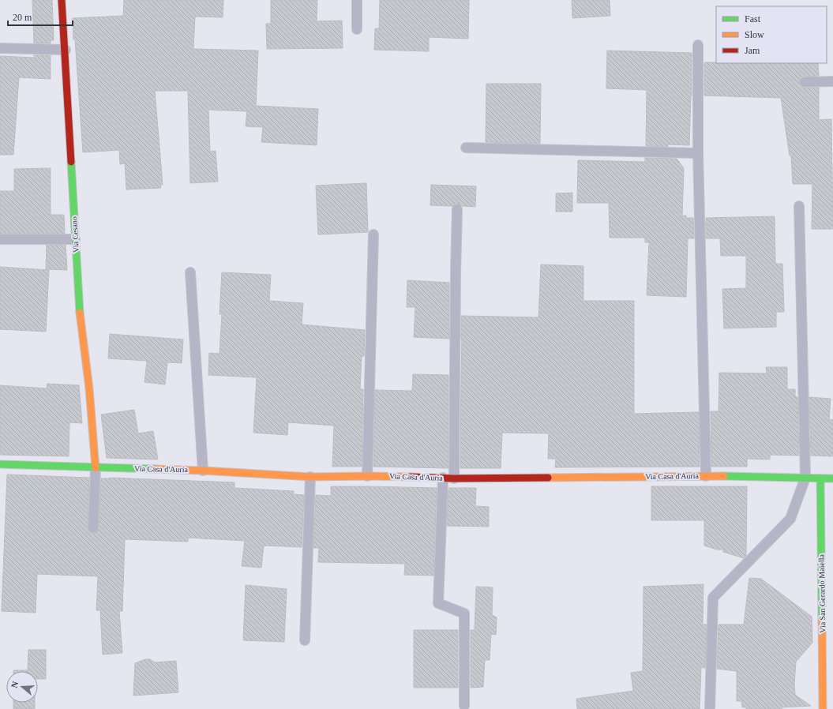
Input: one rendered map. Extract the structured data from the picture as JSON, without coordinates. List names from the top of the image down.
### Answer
{
  "streets": {
    "street": ["Via Cesano", "Via Casa d'Auria", "Via San Gerardo Maiella"]
  },
  "crossings": [
    ["Via Cesano", "Via Casa d'Auria"],
    ["Via Casa d'Auria", "Via San Gerardo Maiella"]
  ],
  "legend": ["Fast", "Slow", "Jam"],
  "scale_bar": "20 m",
  "north": "left"
}
